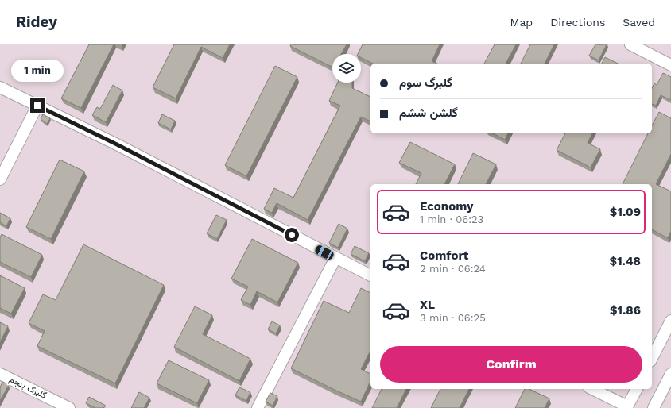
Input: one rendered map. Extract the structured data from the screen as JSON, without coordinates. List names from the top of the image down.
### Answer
{
  "streets": {
    "street": ["گلبرگ پنجم"]
  },
  "page": {
    "header": "Ridey",
    "nav": ["Map", "Directions", "Saved"],
    "bubble": "1 min",
    "banner": ["گلبرگ سوم", "گلشن ششم"],
    "list": [
      {
        "name": "Economy",
        "note": "1 min · 06:23",
        "value": "$1.09"
      },
      {
        "name": "Comfort",
        "note": "2 min · 06:24",
        "value": "$1.48"
      },
      {
        "name": "XL",
        "note": "3 min · 06:25",
        "value": "$1.86"
      }
    ],
    "buttons": "Confirm"
  }
}
